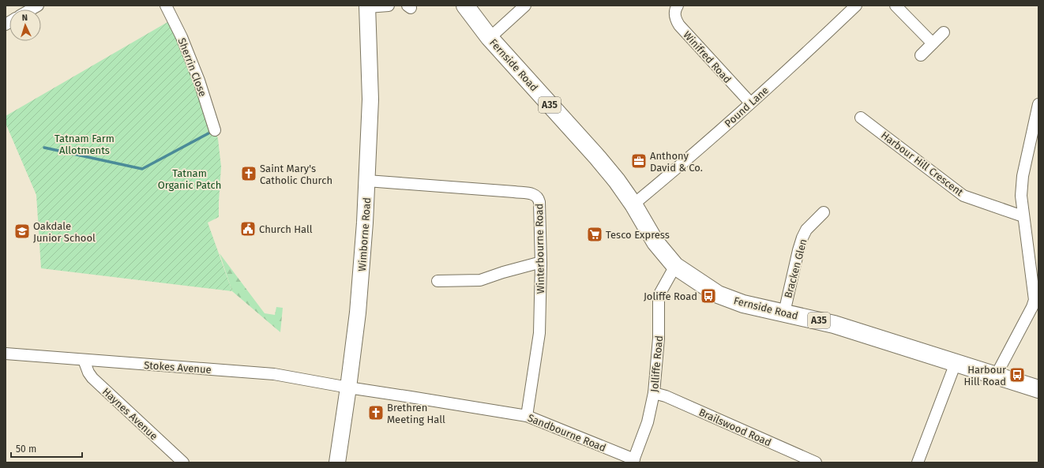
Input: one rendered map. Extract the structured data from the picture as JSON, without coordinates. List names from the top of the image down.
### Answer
{
  "streets": {
    "highway": ["Fernside Road", "A35"],
    "main road": ["Wimborne Road"],
    "street": [
      "Winifred Road",
      "Sherrin Close",
      "Pound Lane",
      "Harbour Hill Crescent",
      "Winterbourne Road",
      "Bracken Glen",
      "Jolliffe Road",
      "Stokes Avenue",
      "Haynes Avenue",
      "Brailswood Road",
      "Sandbourne Road"
    ]
  },
  "crossings": [
    ["Winifred Road", "Pound Lane"],
    ["Fernside Road", "Pound Lane"],
    ["Fernside Road", "Bracken Glen"],
    ["Fernside Road", "Jolliffe Road"],
    ["Wimborne Road", "Winterbourne Road"],
    ["Wimborne Road", "Stokes Avenue"],
    ["Wimborne Road", "Sandbourne Road"],
    ["Winterbourne Road", "Sandbourne Road"],
    ["Jolliffe Road", "Brailswood Road"],
    ["Jolliffe Road", "Sandbourne Road"],
    ["Stokes Avenue", "Haynes Avenue"],
    ["Stokes Avenue", "Sandbourne Road"]
  ],
  "parks": ["Tatnam Farm Allotments", "Tatnam Organic Patch"],
  "places": {
    "office": ["Anthony David & Co."],
    "church": ["Saint Mary's Catholic Church", "Brethren Meeting Hall"],
    "public building": ["Church Hall"],
    "school or university": ["Oakdale Junior School"],
    "supermarket": ["Tesco Express"],
    "bus stop": ["Joliffe Road", "Harbour Hill Road"]
  },
  "scale_bar": "50 m",
  "north": "top"
}
